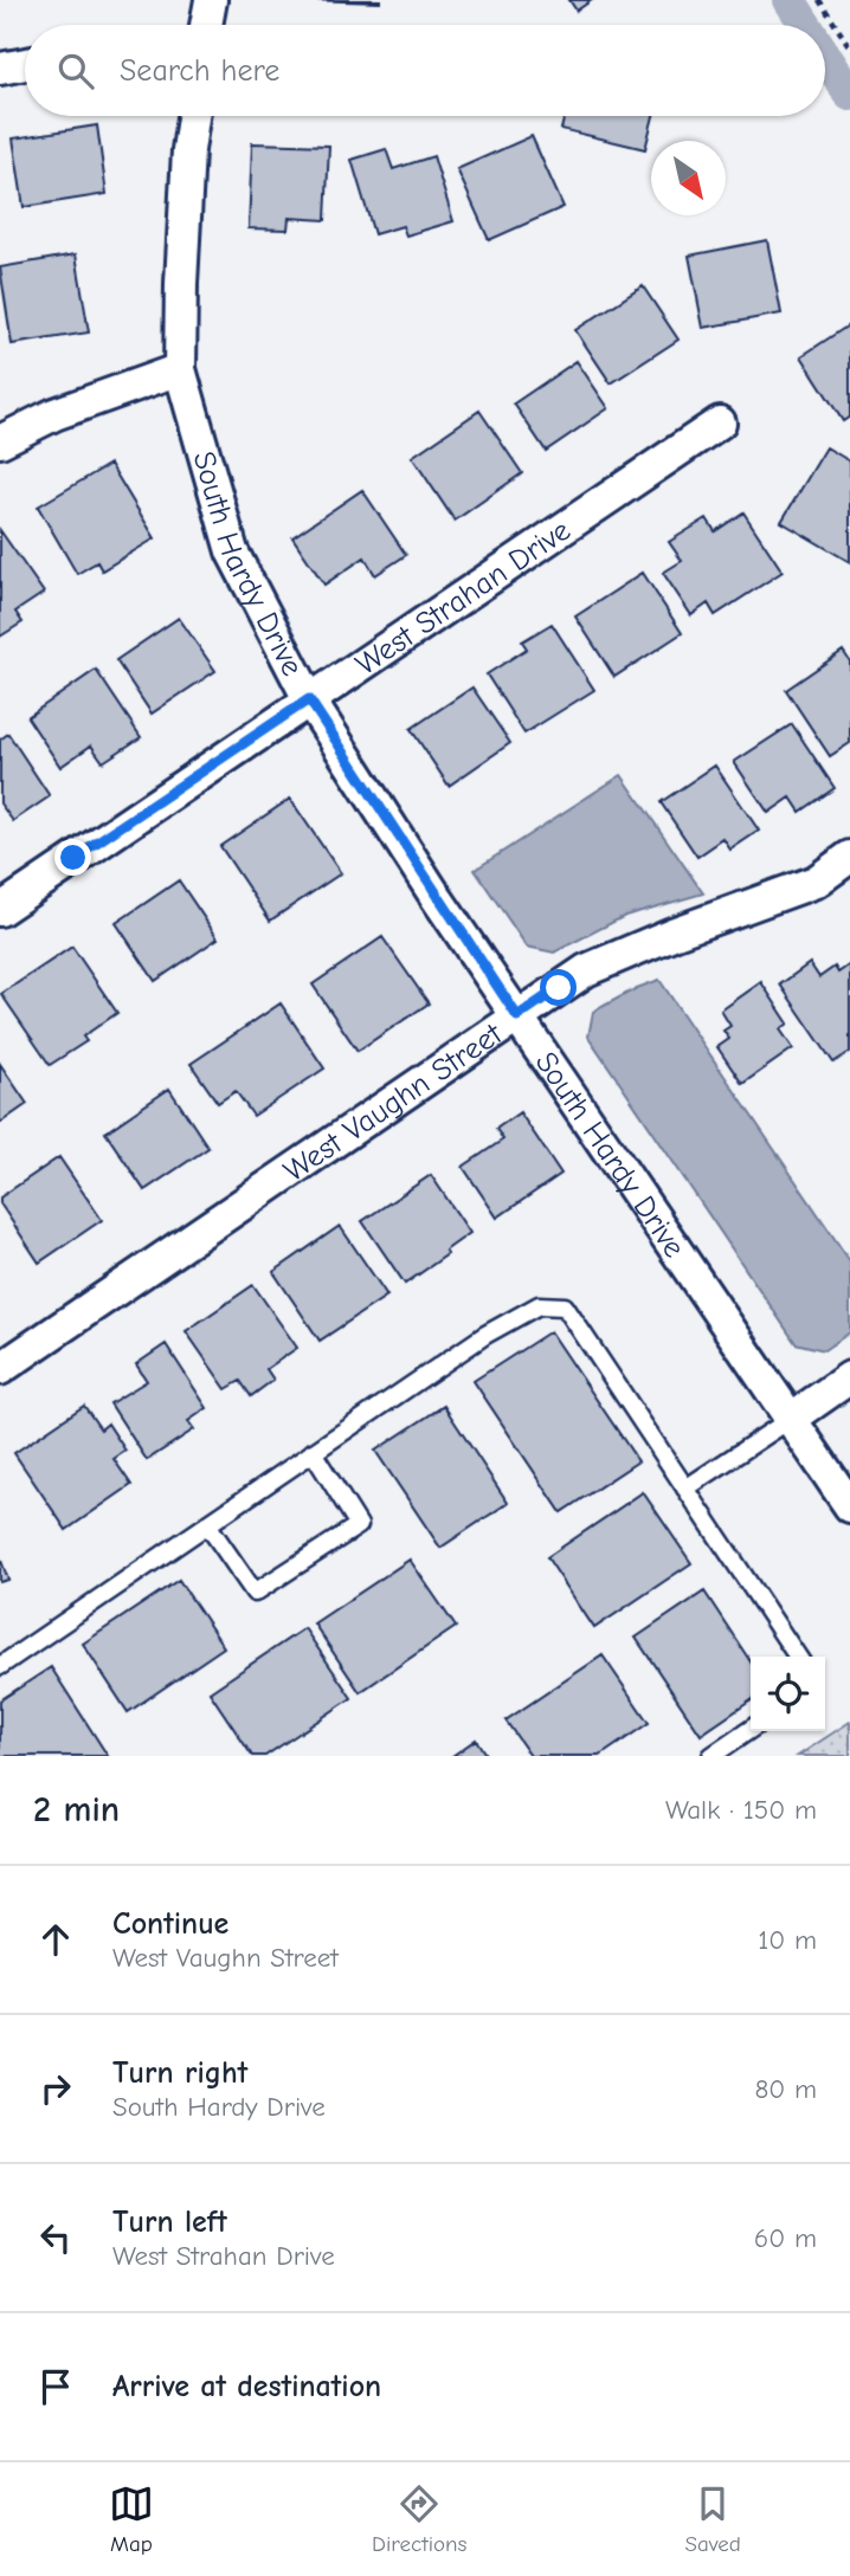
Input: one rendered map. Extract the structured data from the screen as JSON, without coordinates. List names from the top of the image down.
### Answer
{
  "streets": {
    "street": ["South Hardy Drive", "West Strahan Drive", "West Vaughn Street"]
  },
  "crossings": [
    ["South Hardy Drive", "West Strahan Drive"],
    ["South Hardy Drive", "West Vaughn Street"]
  ],
  "north": "bottom right",
  "page": {
    "search": "Search here",
    "heading": ["2 min", "Walk · 150 m"],
    "list": [
      ["Continue", "West Vaughn Street", "10 m"],
      ["Turn right", "South Hardy Drive", "80 m"],
      ["Turn left", "West Strahan Drive", "60 m"],
      "Arrive at destination"
    ],
    "nav": ["Map", "Directions", "Saved"]
  }
}
